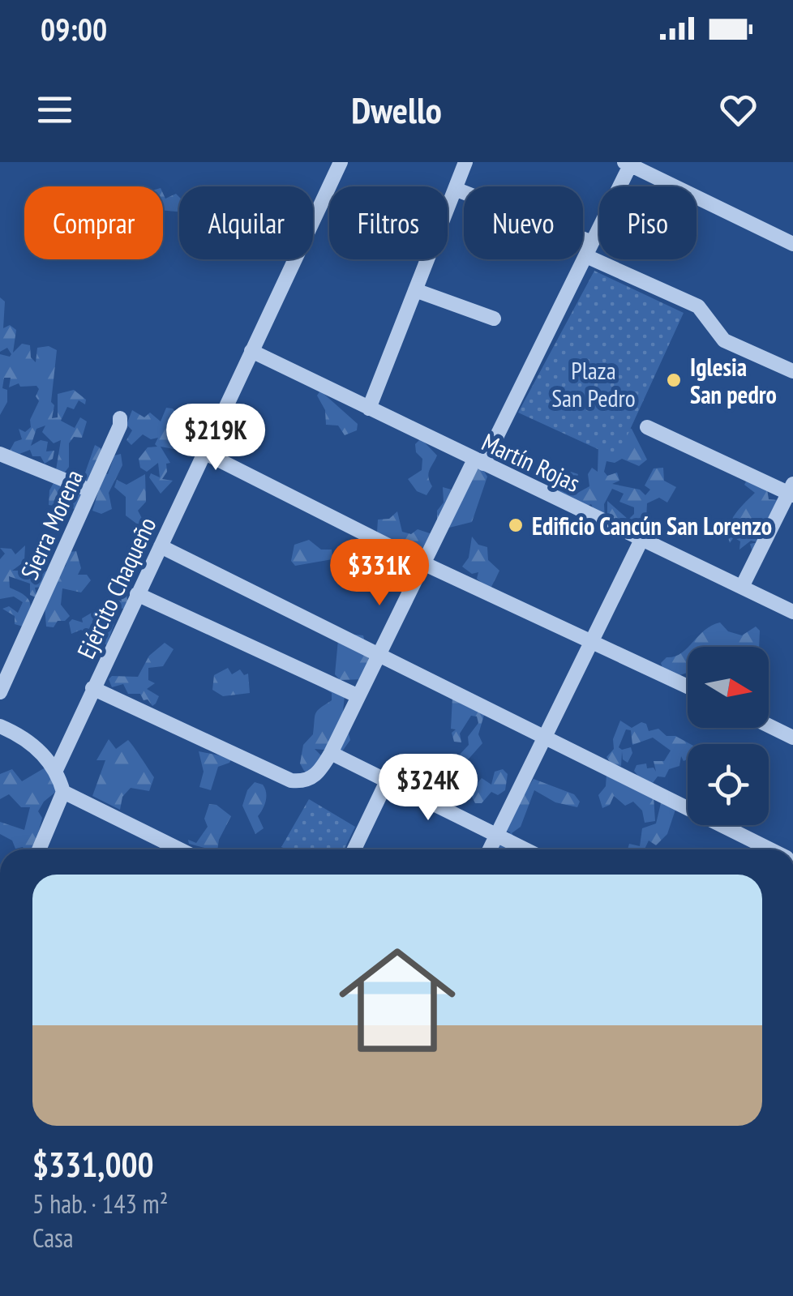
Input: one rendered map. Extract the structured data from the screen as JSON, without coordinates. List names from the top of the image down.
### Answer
{
  "streets": {
    "street": ["Martín Rojas", "Sierra Morena", "Ejército Chaqueño"]
  },
  "crossings": [
    ["Martín Rojas", "Ejército Chaqueño"]
  ],
  "parks": ["Plaza San Pedro"],
  "places": ["Iglesia San pedro", "Edificio Cancún San Lorenzo"],
  "north": "right",
  "page": {
    "status": "09:00",
    "header": "Dwello",
    "chip": [
      "Comprar",
      "Alquilar",
      "Filtros",
      "Nuevo",
      "Piso"
    ],
    "price": ["$219K", "$331K", "$324K"],
    "list": [
      {
        "name": "$331,000",
        "note": "5 hab. · 143 m² · Casa"
      }
    ]
  }
}
